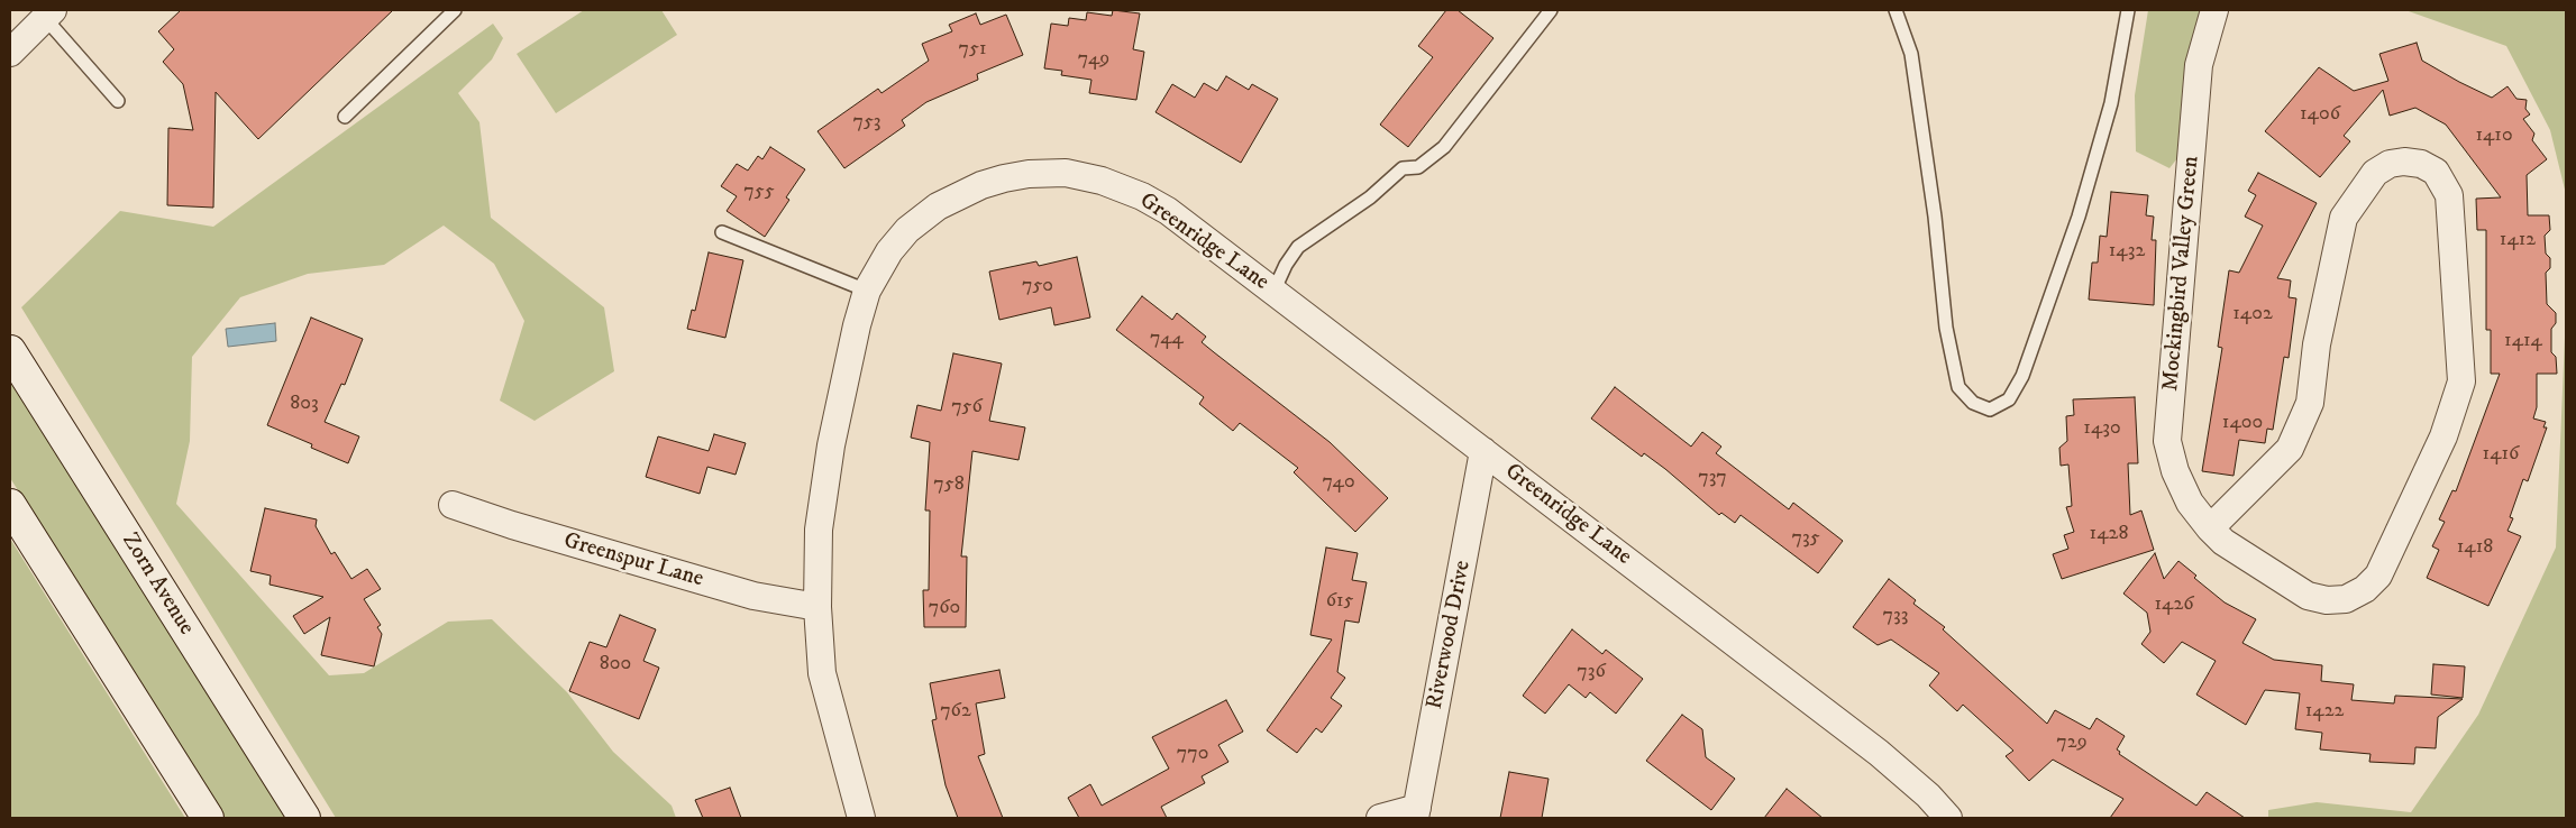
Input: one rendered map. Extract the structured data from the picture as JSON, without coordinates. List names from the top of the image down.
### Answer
{
  "streets": {
    "main road": ["Zorn Avenue"],
    "street": [
      "Greenridge Lane",
      "Mockingbird Valley Green",
      "Greenspur Lane",
      "Riverwood Drive"
    ]
  },
  "crossings": [
    ["Greenridge Lane", "Greenspur Lane"],
    ["Greenridge Lane", "Riverwood Drive"]
  ],
  "house_numbers": [
    "751",
    "749",
    "1406",
    "753",
    "1410",
    "755",
    "1412",
    "1432",
    "750",
    "1402",
    "744",
    "1414",
    "803",
    "756",
    "1400",
    "1430",
    "1416",
    "737",
    "740",
    "758",
    "1428",
    "735",
    "1418",
    "615",
    "1426",
    "760",
    "733",
    "800",
    "736",
    "762",
    "1422",
    "729",
    "770"
  ]
}
